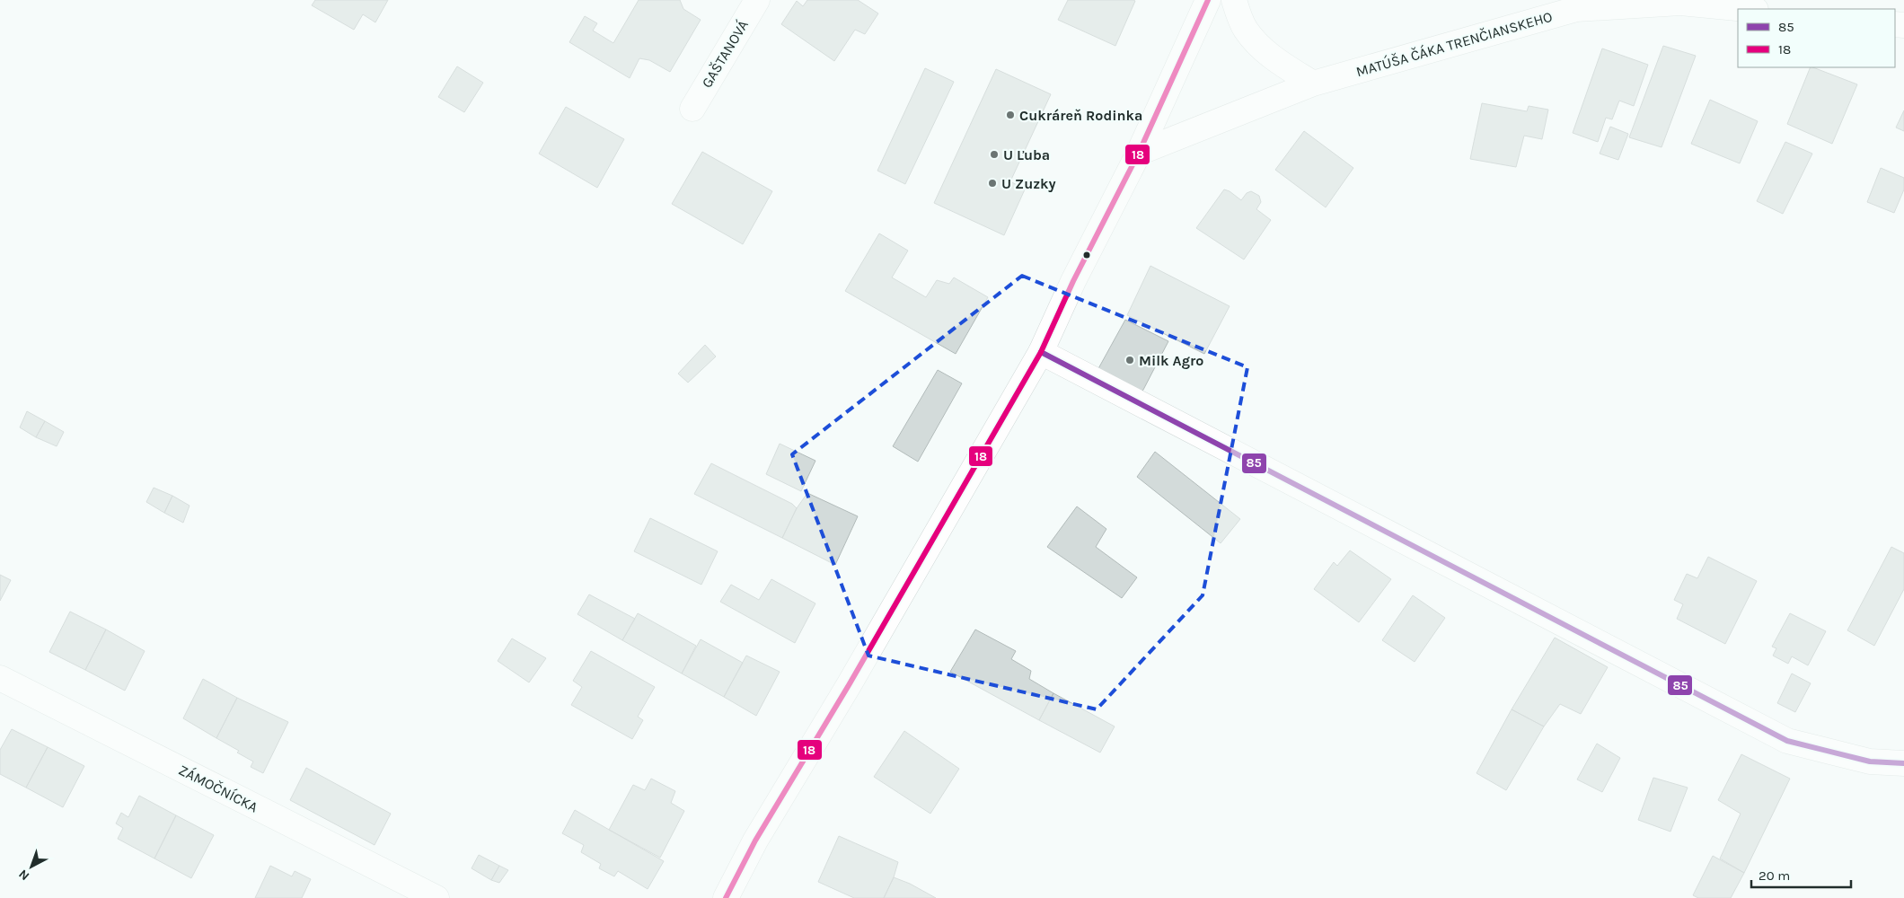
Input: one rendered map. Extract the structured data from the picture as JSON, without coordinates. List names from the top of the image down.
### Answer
{
  "streets": {
    "street": ["MATÚŠA ČÁKA TRENČIANSKEHO", "GAŠTANOVÁ", "ZÁMOČNÍCKA"]
  },
  "places": [
    "Cukráreň Rodinka",
    "U Ľuba",
    "U Zuzky",
    "Milk Agro"
  ],
  "lines": ["transit line 18", "transit line 85"],
  "legend": ["85", "18"],
  "scale_bar": "20 m",
  "north": "bottom left"
}
